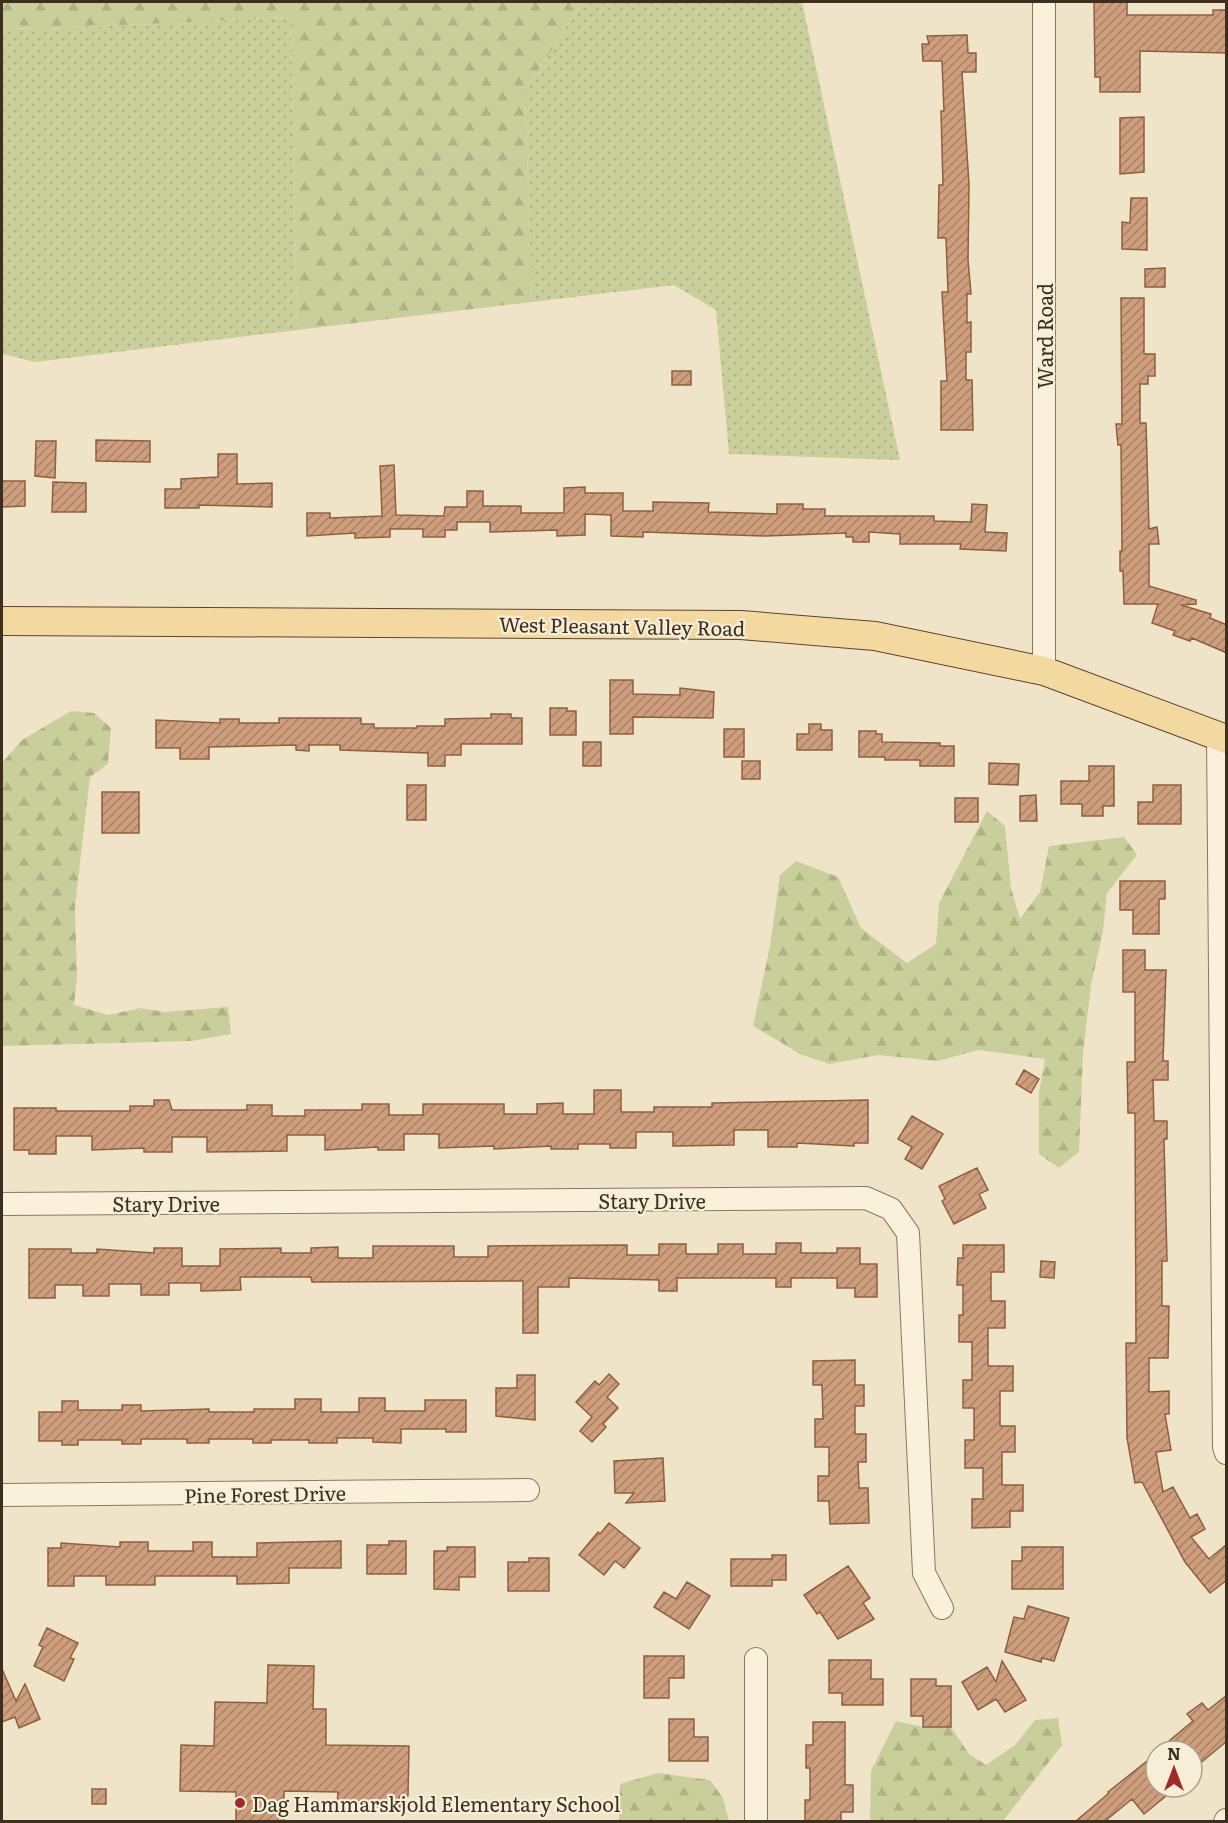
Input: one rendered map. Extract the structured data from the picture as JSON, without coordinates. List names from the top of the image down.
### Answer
{
  "streets": {
    "main road": ["West Pleasant Valley Road"],
    "street": ["Ward Road", "Stary Drive", "Pine Forest Drive"]
  },
  "crossings": [
    ["Ward Road", "West Pleasant Valley Road"]
  ],
  "places": ["Dag Hammarskjold Elementary School"],
  "north": "top"
}
